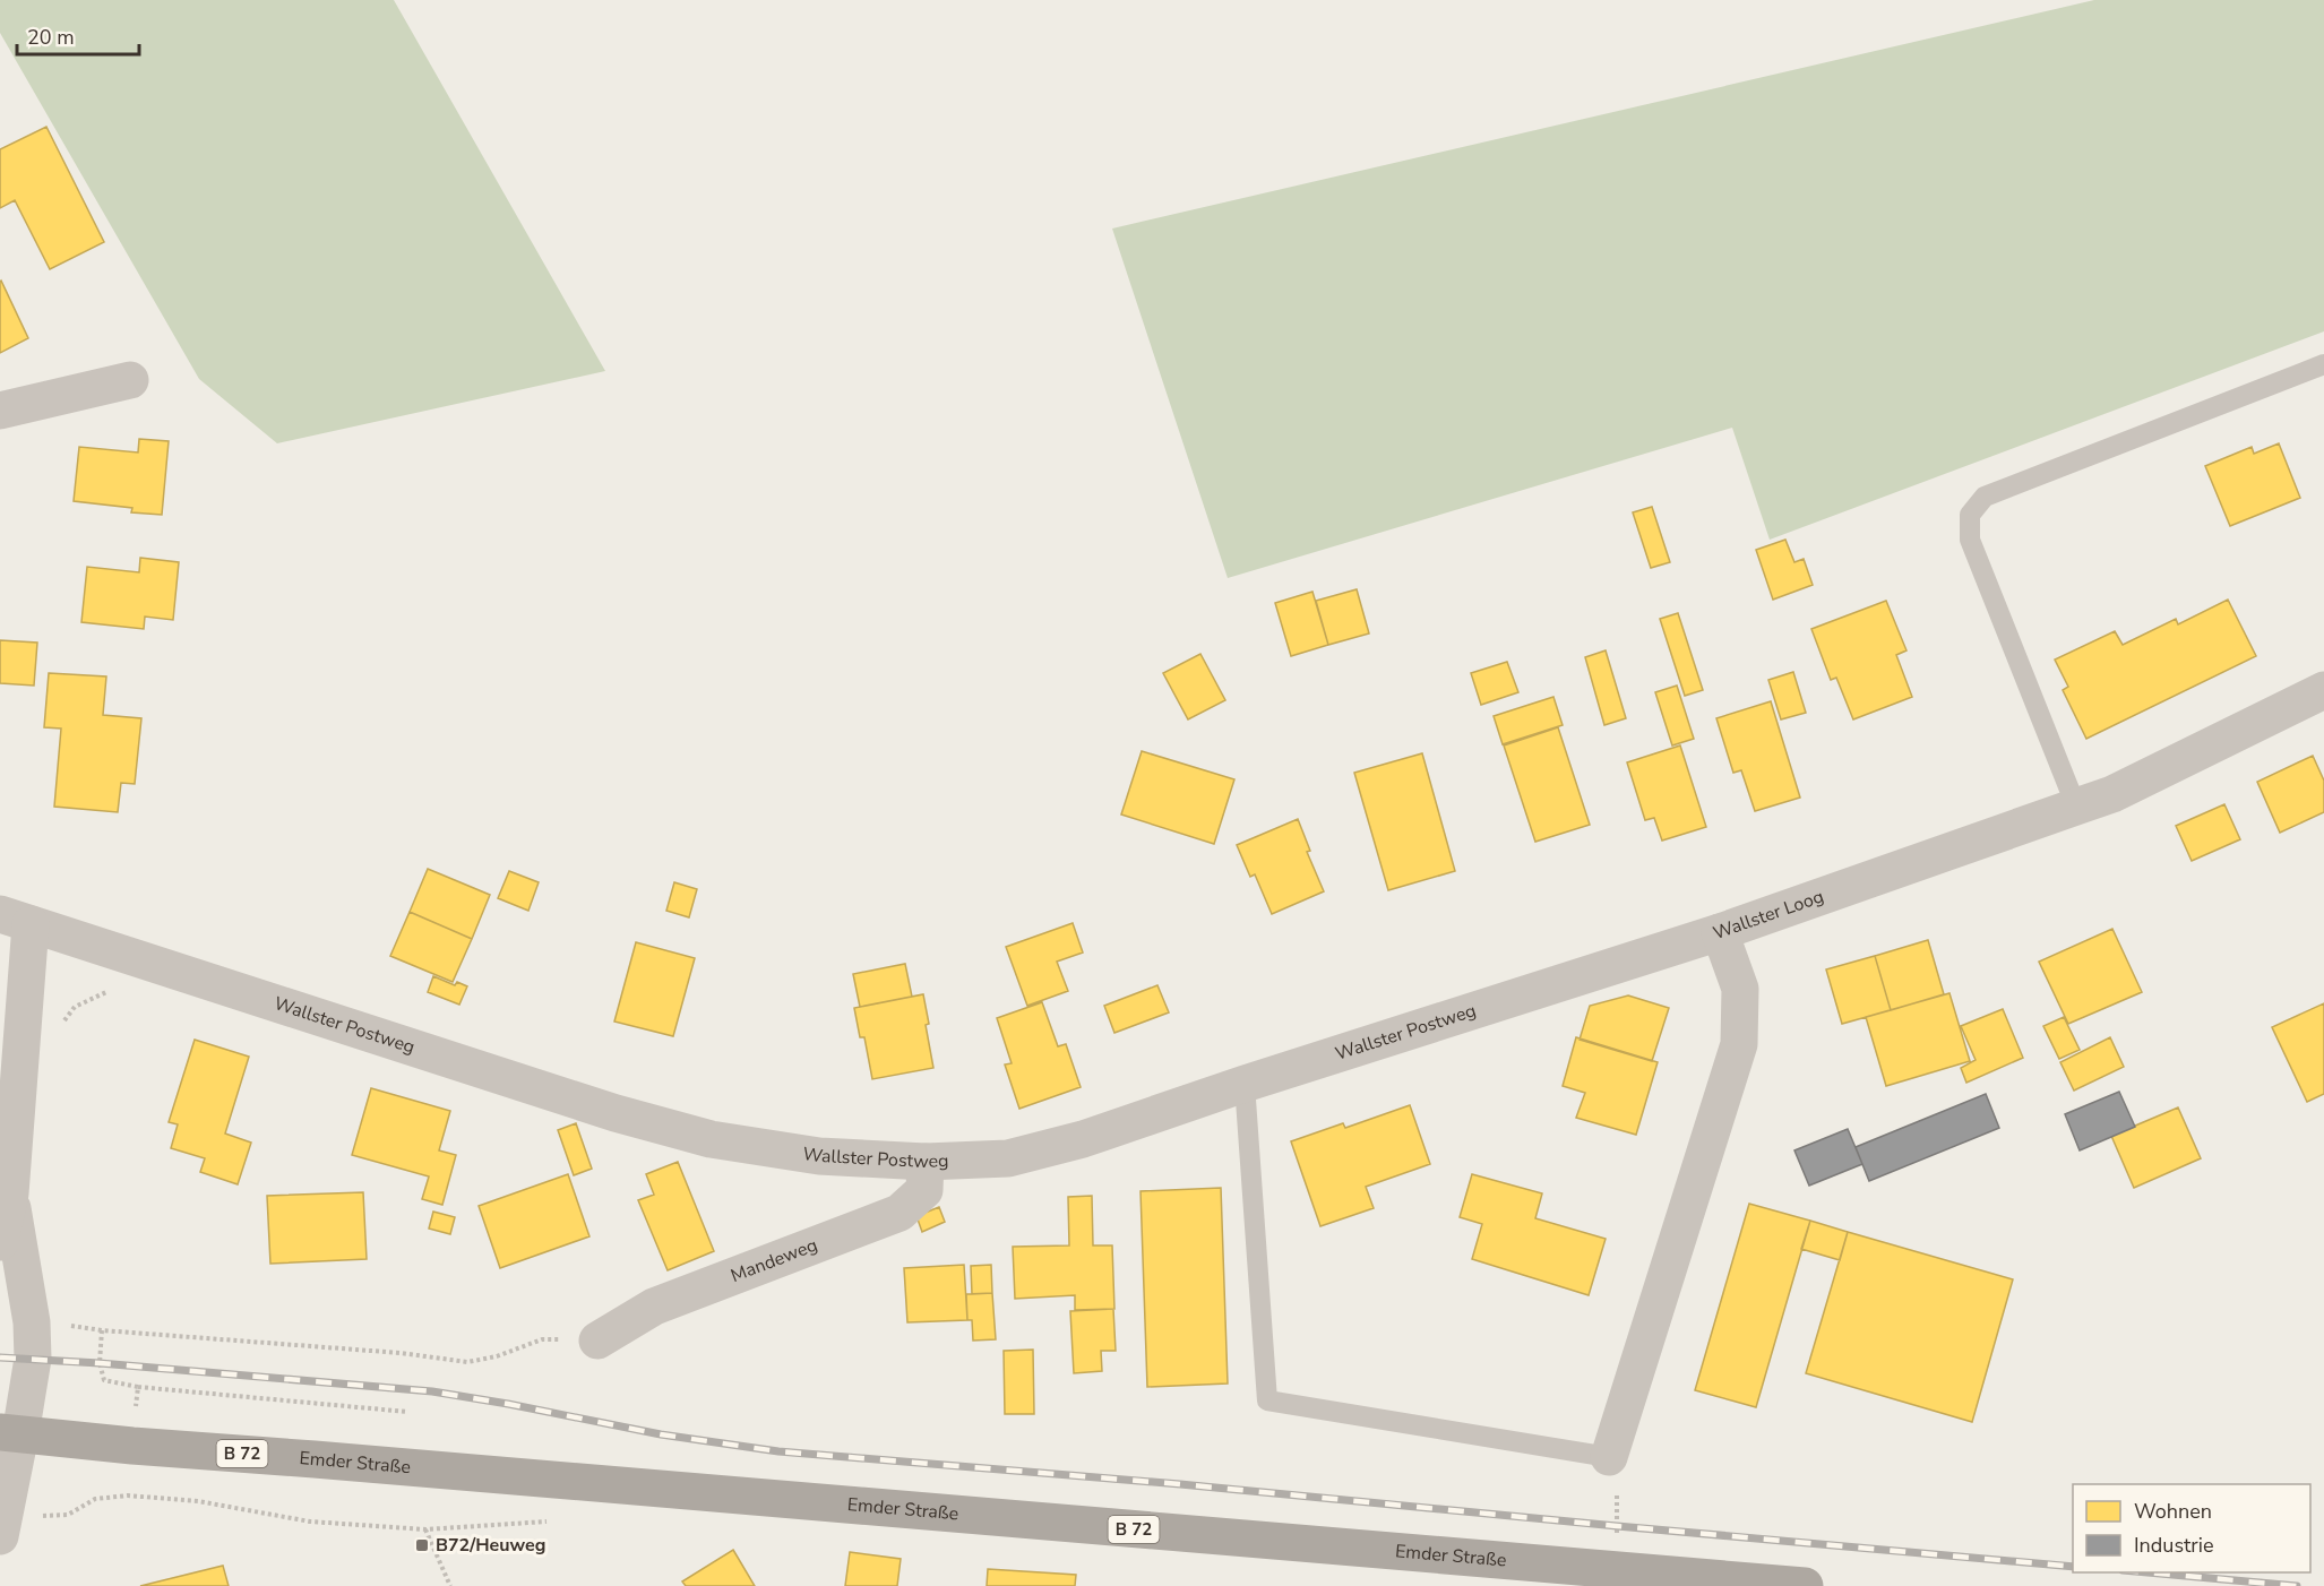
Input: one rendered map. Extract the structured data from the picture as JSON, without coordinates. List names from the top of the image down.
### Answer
{
  "streets": {
    "main road": ["B 72", "Emder Straße"],
    "street": ["Wallster Loog", "Wallster Postweg", "Mandeweg"]
  },
  "crossings": [
    ["Wallster Loog", "Wallster Postweg"],
    ["Wallster Postweg", "Mandeweg"],
    ["Wallster Postweg", "Emder Straße"]
  ],
  "places": {
    "transit": ["B72/Heuweg"]
  },
  "legend": ["Wohnen", "Industrie"],
  "scale_bar": "20 m"
}
